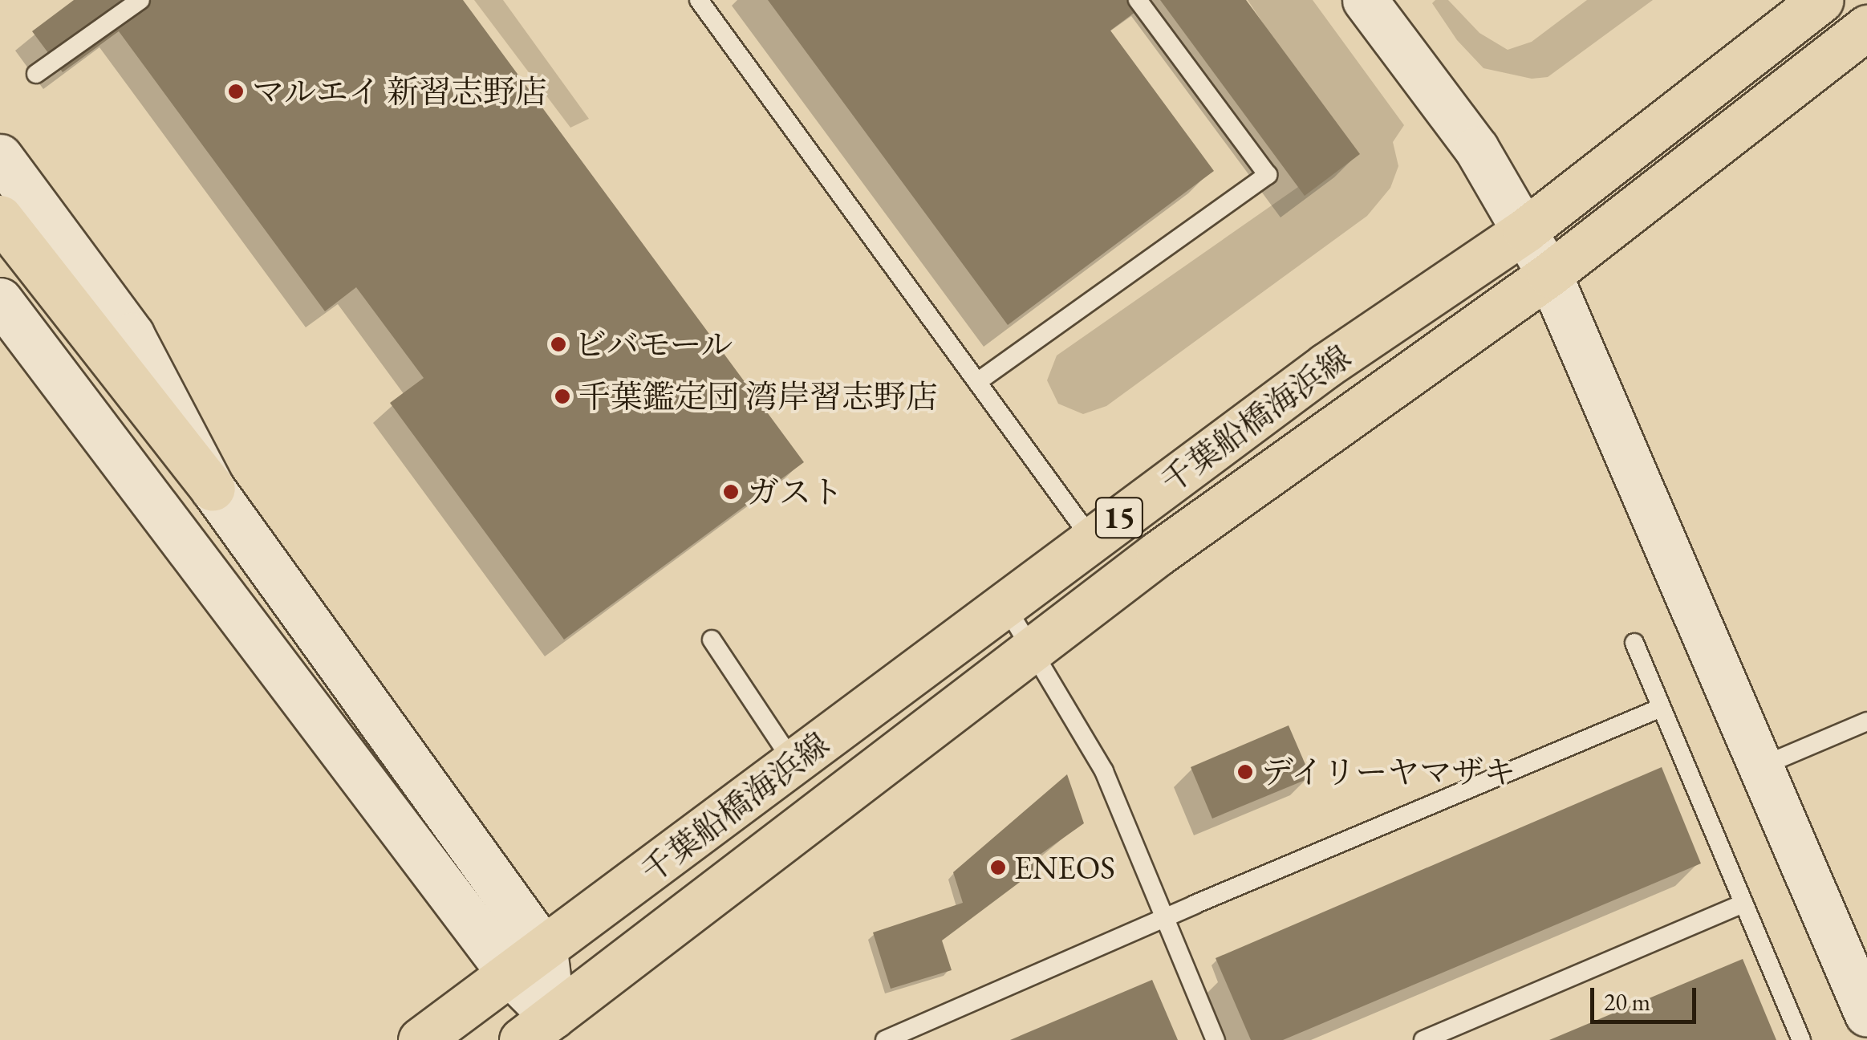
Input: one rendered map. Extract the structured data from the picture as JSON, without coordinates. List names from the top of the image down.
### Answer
{
  "streets": {
    "main road": ["千葉船橋海浜線", "15"]
  },
  "places": [
    "マルエイ 新習志野店",
    "ビバモール",
    "千葉鑑定団 湾岸習志野店",
    "ガスト",
    "デイリーヤマザキ",
    "ENEOS"
  ],
  "scale_bar": "20 m"
}
